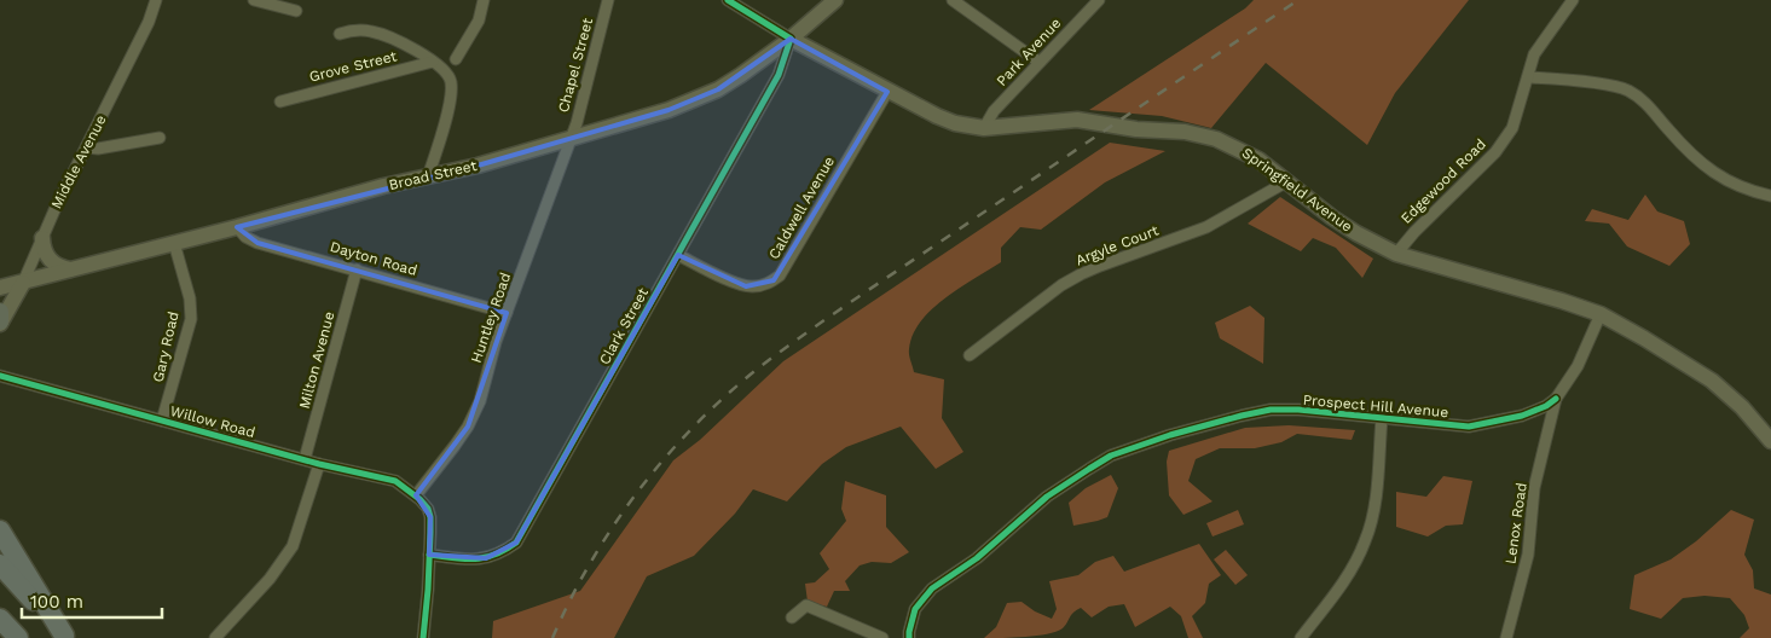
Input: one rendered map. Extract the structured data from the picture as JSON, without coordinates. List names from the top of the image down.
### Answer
{
  "streets": {
    "main road": ["Middle Avenue", "Broad Street", "Springfield Avenue"],
    "street": [
      "Park Avenue",
      "Chapel Street",
      "Grove Street",
      "Edgewood Road",
      "Caldwell Avenue",
      "Argyle Court",
      "Dayton Road",
      "Huntley Road",
      "Clark Street",
      "Gary Road",
      "Milton Avenue",
      "Prospect Hill Avenue",
      "Willow Road",
      "Lenox Road"
    ]
  },
  "crossings": [
    ["Park Avenue", "Springfield Avenue"],
    ["Chapel Street", "Broad Street"],
    ["Chapel Street", "Huntley Road"],
    ["Middle Avenue", "Broad Street"],
    ["Broad Street", "Springfield Avenue"],
    ["Broad Street", "Dayton Road"],
    ["Broad Street", "Huntley Road"],
    ["Broad Street", "Clark Street"],
    ["Broad Street", "Gary Road"],
    ["Edgewood Road", "Springfield Avenue"],
    ["Springfield Avenue", "Caldwell Avenue"],
    ["Springfield Avenue", "Argyle Court"],
    ["Springfield Avenue", "Clark Street"],
    ["Springfield Avenue", "Lenox Road"],
    ["Caldwell Avenue", "Clark Street"],
    ["Dayton Road", "Huntley Road"],
    ["Dayton Road", "Milton Avenue"],
    ["Huntley Road", "Willow Road"],
    ["Gary Road", "Willow Road"],
    ["Milton Avenue", "Willow Road"],
    ["Prospect Hill Avenue", "Lenox Road"]
  ],
  "scale_bar": "100 m"
}
